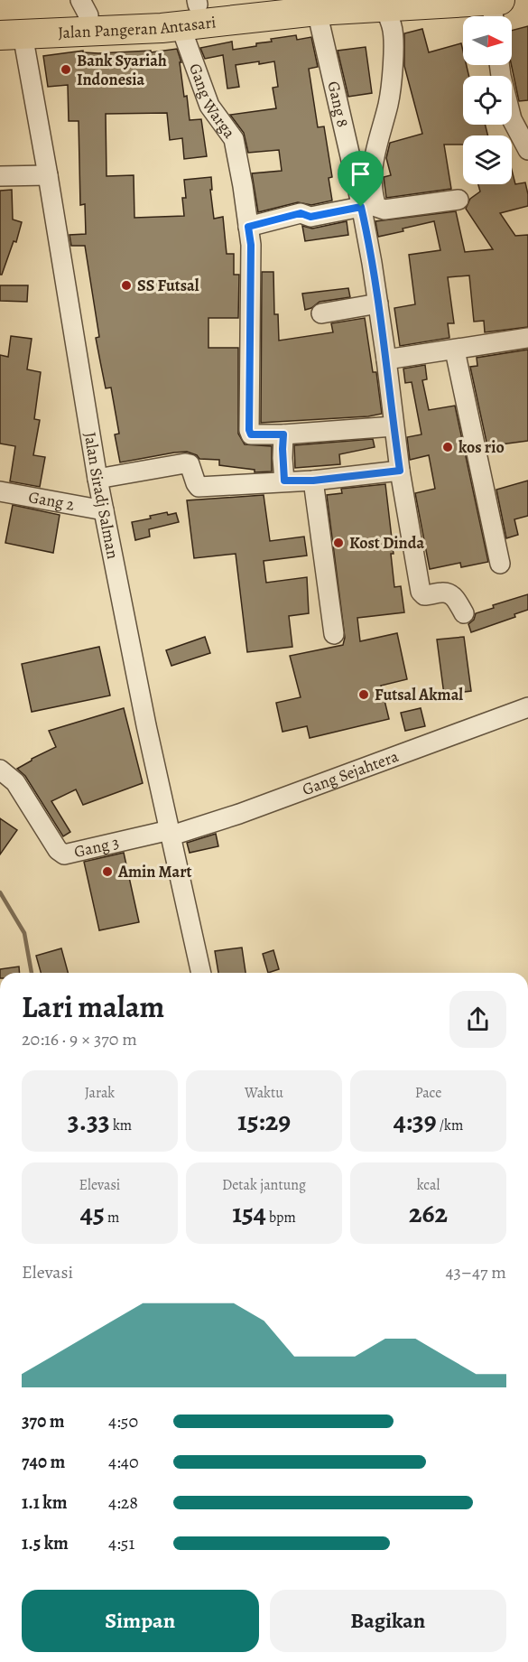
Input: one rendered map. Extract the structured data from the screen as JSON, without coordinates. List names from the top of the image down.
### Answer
{
  "streets": {
    "highway": ["Jalan Pangeran Antasari"],
    "street": [
      "Gang Warga",
      "Gang 8",
      "Jalan Siradj Salman",
      "Gang 2",
      "Gang Sejahtera",
      "Gang 3"
    ]
  },
  "crossings": [
    ["Jalan Pangeran Antasari", "Gang Warga"],
    ["Jalan Pangeran Antasari", "Gang 8"],
    ["Jalan Pangeran Antasari", "Jalan Siradj Salman"],
    ["Jalan Siradj Salman", "Gang 2"],
    ["Jalan Siradj Salman", "Gang Sejahtera"],
    ["Jalan Siradj Salman", "Gang 3"],
    ["Gang Sejahtera", "Gang 3"]
  ],
  "places": [
    "Bank Syariah Indonesia",
    "SS Futsal",
    "kos rio",
    "Kost Dinda",
    "Futsal Akmal",
    "Amin Mart"
  ],
  "north": "right",
  "page": {
    "heading": ["Lari malam", "20:16 · 9 × 370 m"],
    "stats": [
      ["Jarak", "3.33 km"],
      ["Waktu", "15:29"],
      ["Pace", "4:39 /km"],
      ["Elevasi", "45 m"],
      ["Detak jantung", "154 bpm"],
      ["kcal", "262"]
    ],
    "chart": ["Elevasi", "43–47 m"],
    "list": [
      {
        "name": "370 m",
        "note": "4:50"
      },
      {
        "name": "740 m",
        "note": "4:40"
      },
      {
        "name": "1.1 km",
        "note": "4:28"
      },
      {
        "name": "1.5 km",
        "note": "4:51"
      }
    ],
    "buttons": ["Simpan", "Bagikan"]
  }
}
